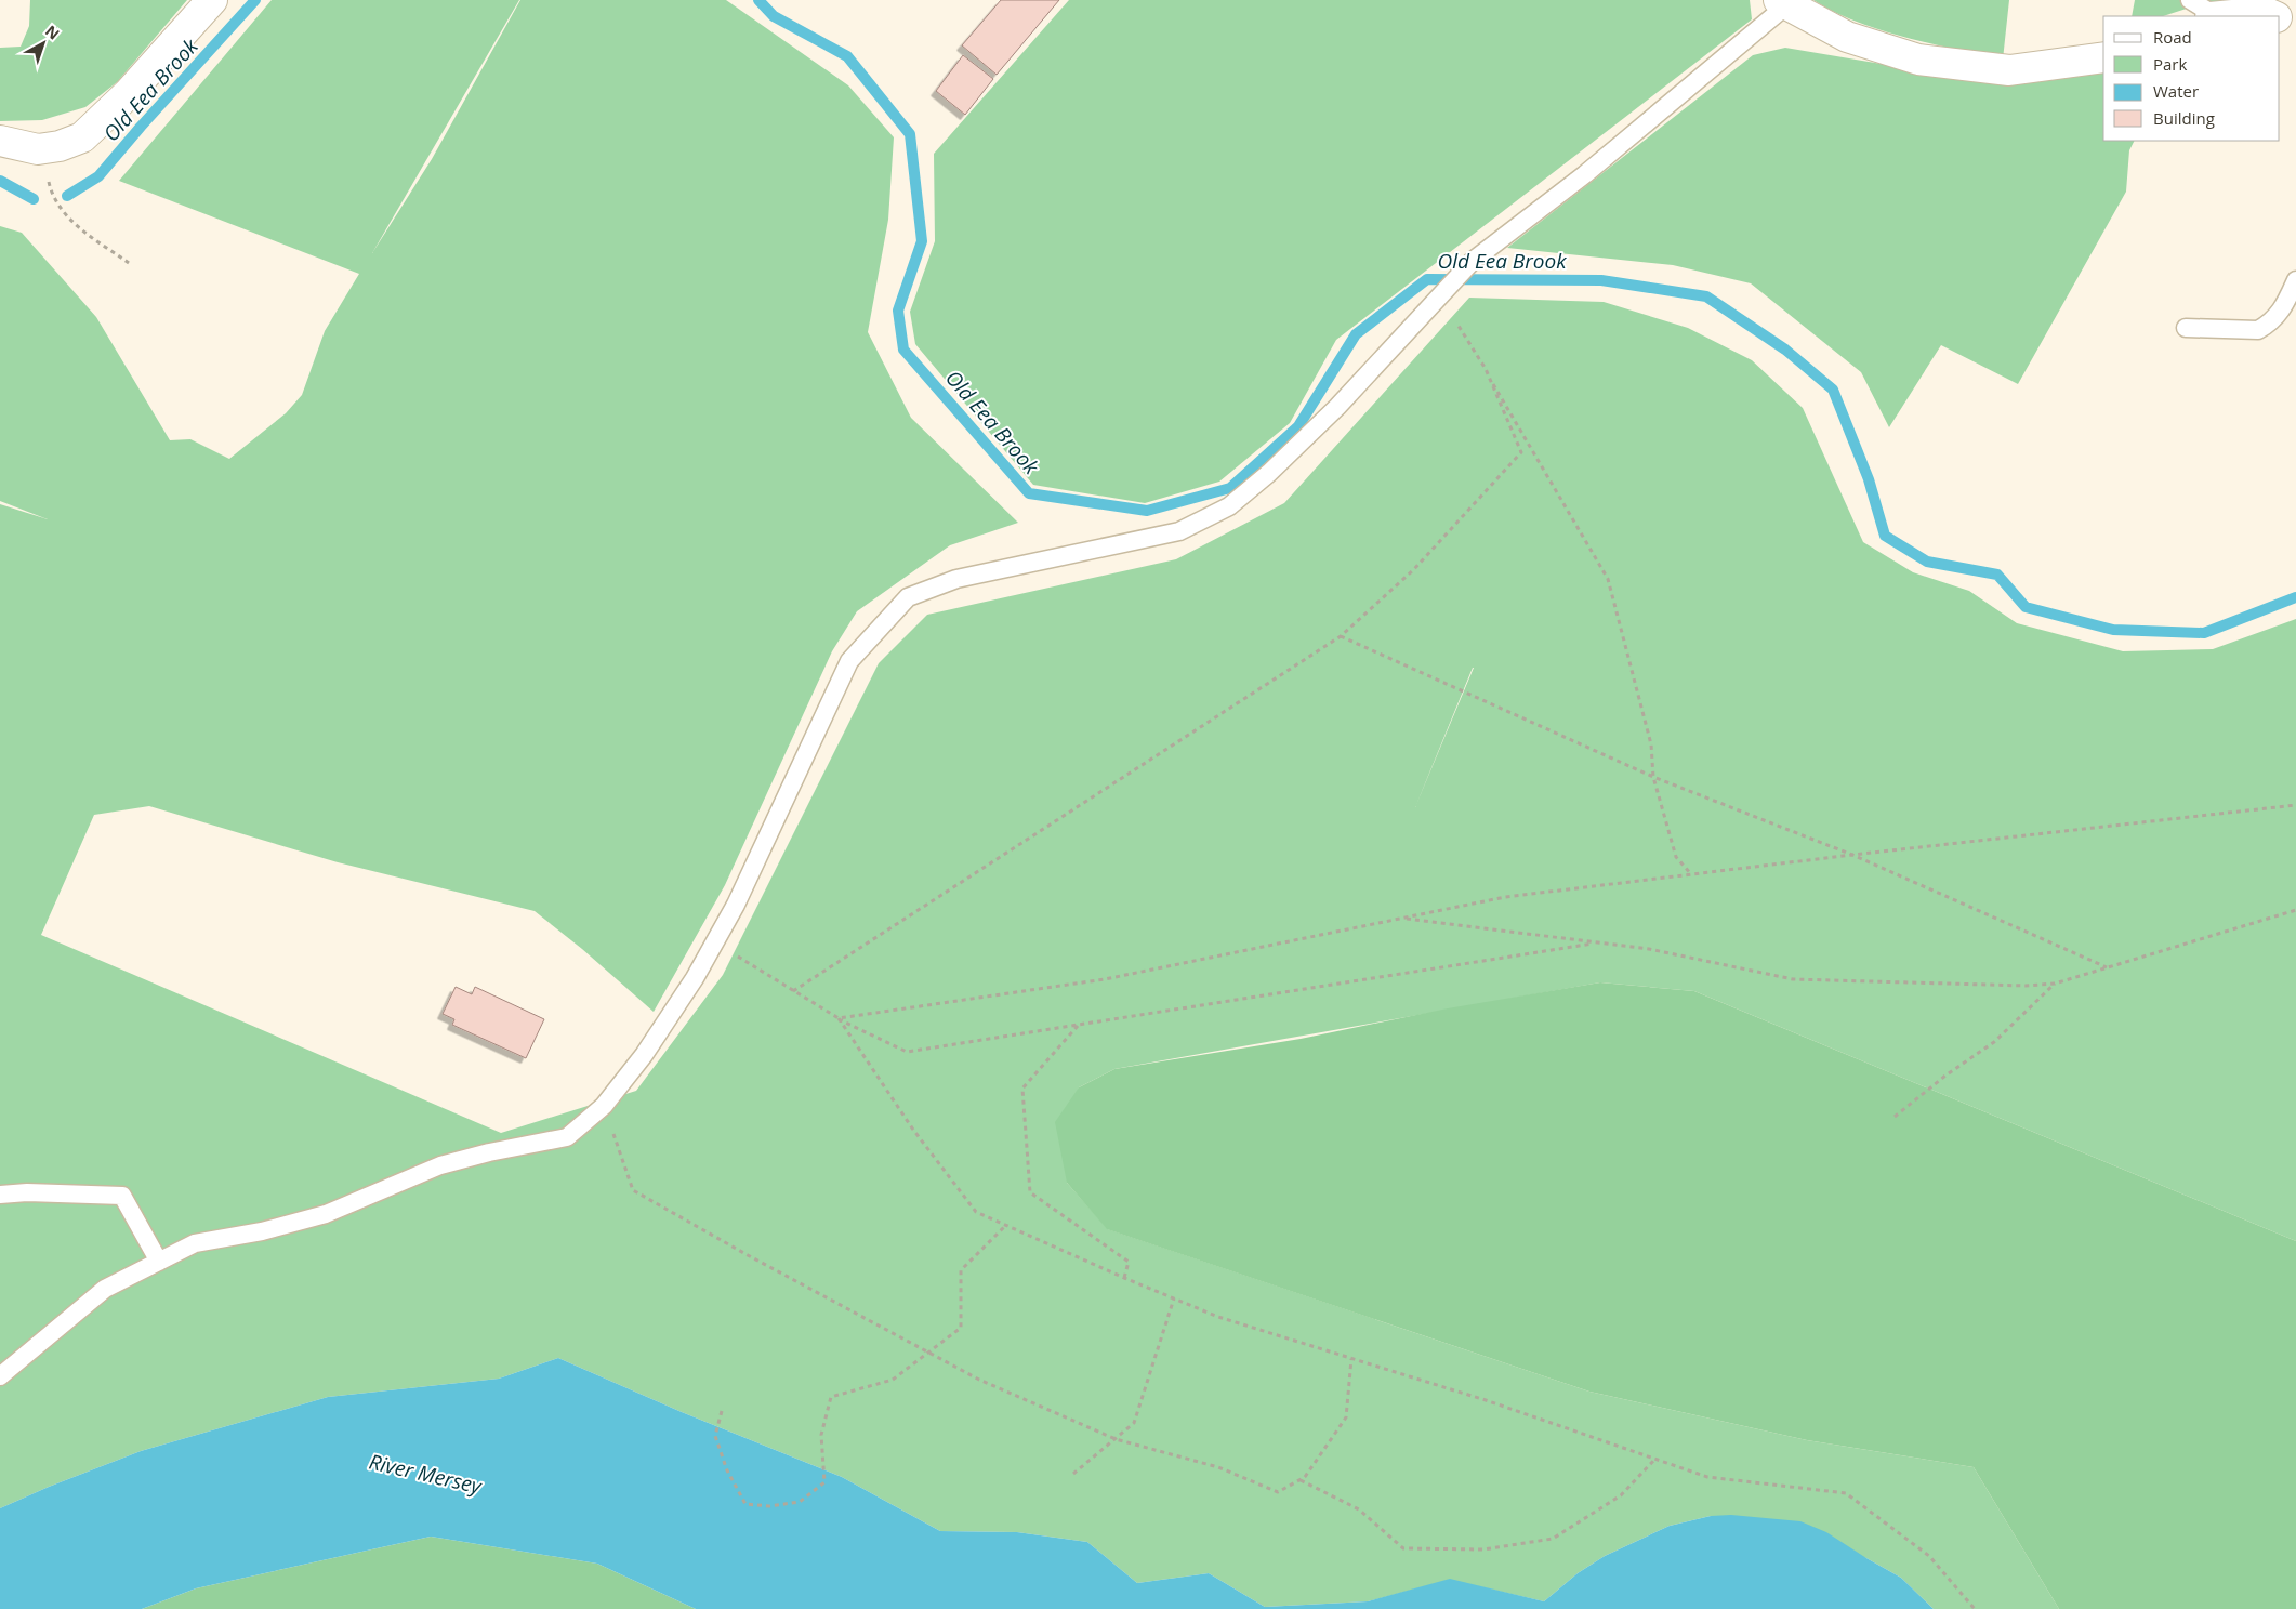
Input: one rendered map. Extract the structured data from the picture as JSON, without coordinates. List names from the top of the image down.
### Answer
{
  "water": ["Old Eea Brook", "River Mersey"],
  "legend": [
    "Road",
    "Park",
    "Water",
    "Building"
  ],
  "north": "top right"
}
